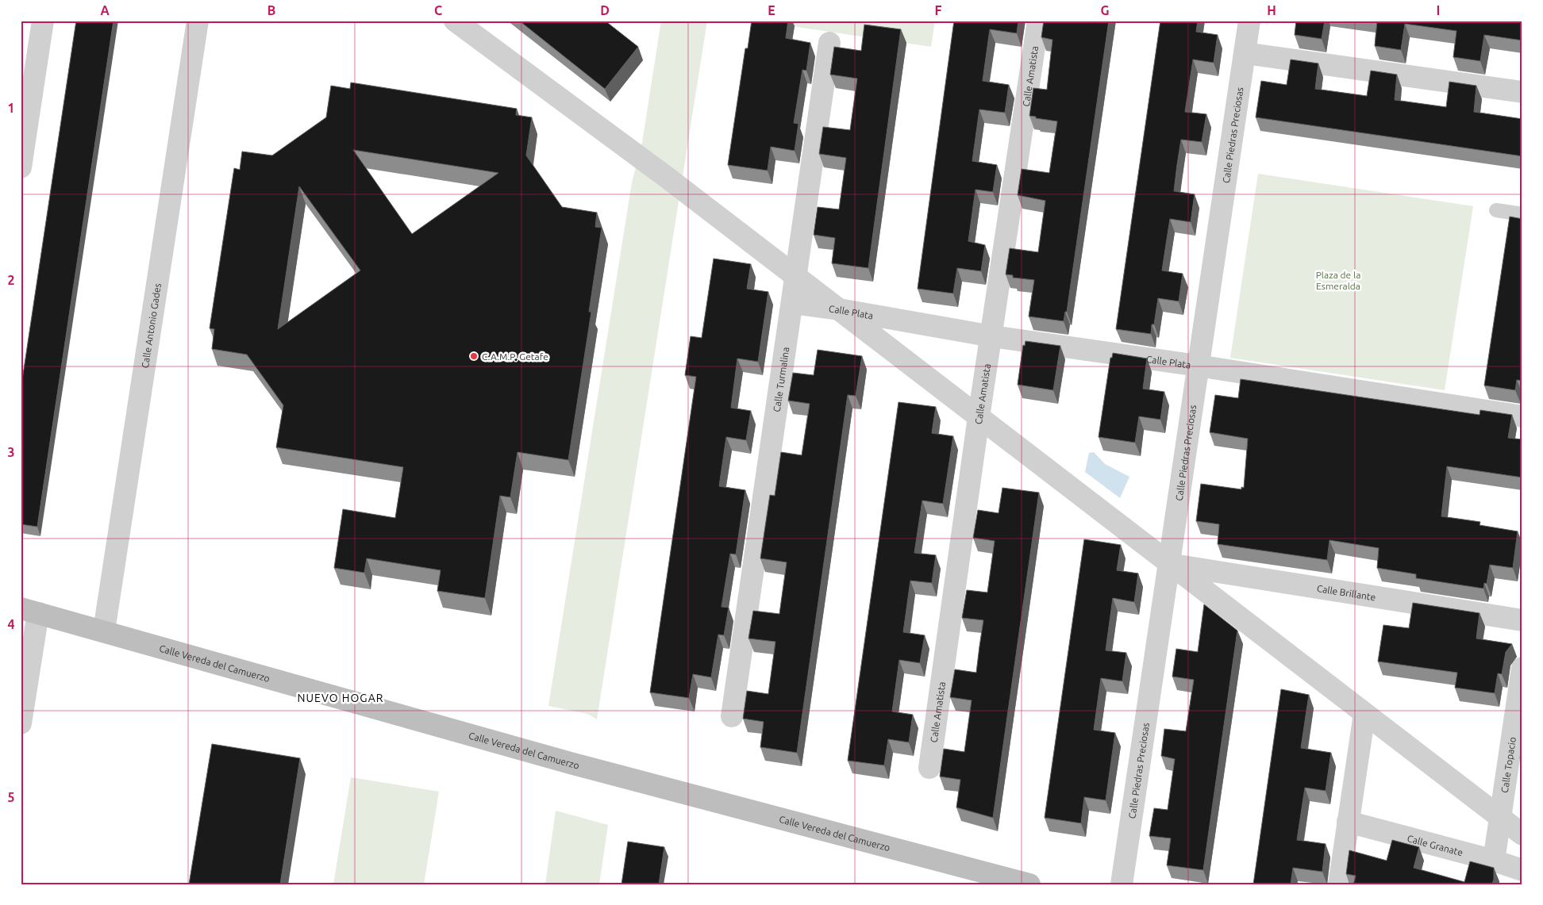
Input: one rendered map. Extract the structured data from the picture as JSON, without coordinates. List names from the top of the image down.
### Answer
{
  "streets": {
    "street": [
      "Calle Amatista",
      "Calle Piedras Preciosas",
      "Calle Plata",
      "Calle Antonio Gades",
      "Calle Turmalina",
      "Calle Brillante",
      "Calle Vereda del Camuerzo",
      "Calle Topacio",
      "Calle Granate"
    ]
  },
  "crossings": [
    ["Calle Amatista", "Calle Plata"],
    ["Calle Piedras Preciosas", "Calle Plata"],
    ["Calle Piedras Preciosas", "Calle Brillante"],
    ["Calle Plata", "Calle Turmalina"],
    ["Calle Antonio Gades", "Calle Vereda del Camuerzo"],
    ["Calle Topacio", "Calle Granate"]
  ],
  "districts": ["NUEVO HOGAR"],
  "parks": ["Plaza de la Esmeralda"],
  "places": ["C.A.M.P. Getafe"],
  "grid": {
    "columns": [
      "A",
      "B",
      "C",
      "D",
      "E",
      "F",
      "G",
      "H",
      "I"
    ],
    "rows": [
      "1",
      "2",
      "3",
      "4",
      "5"
    ]
  }
}
